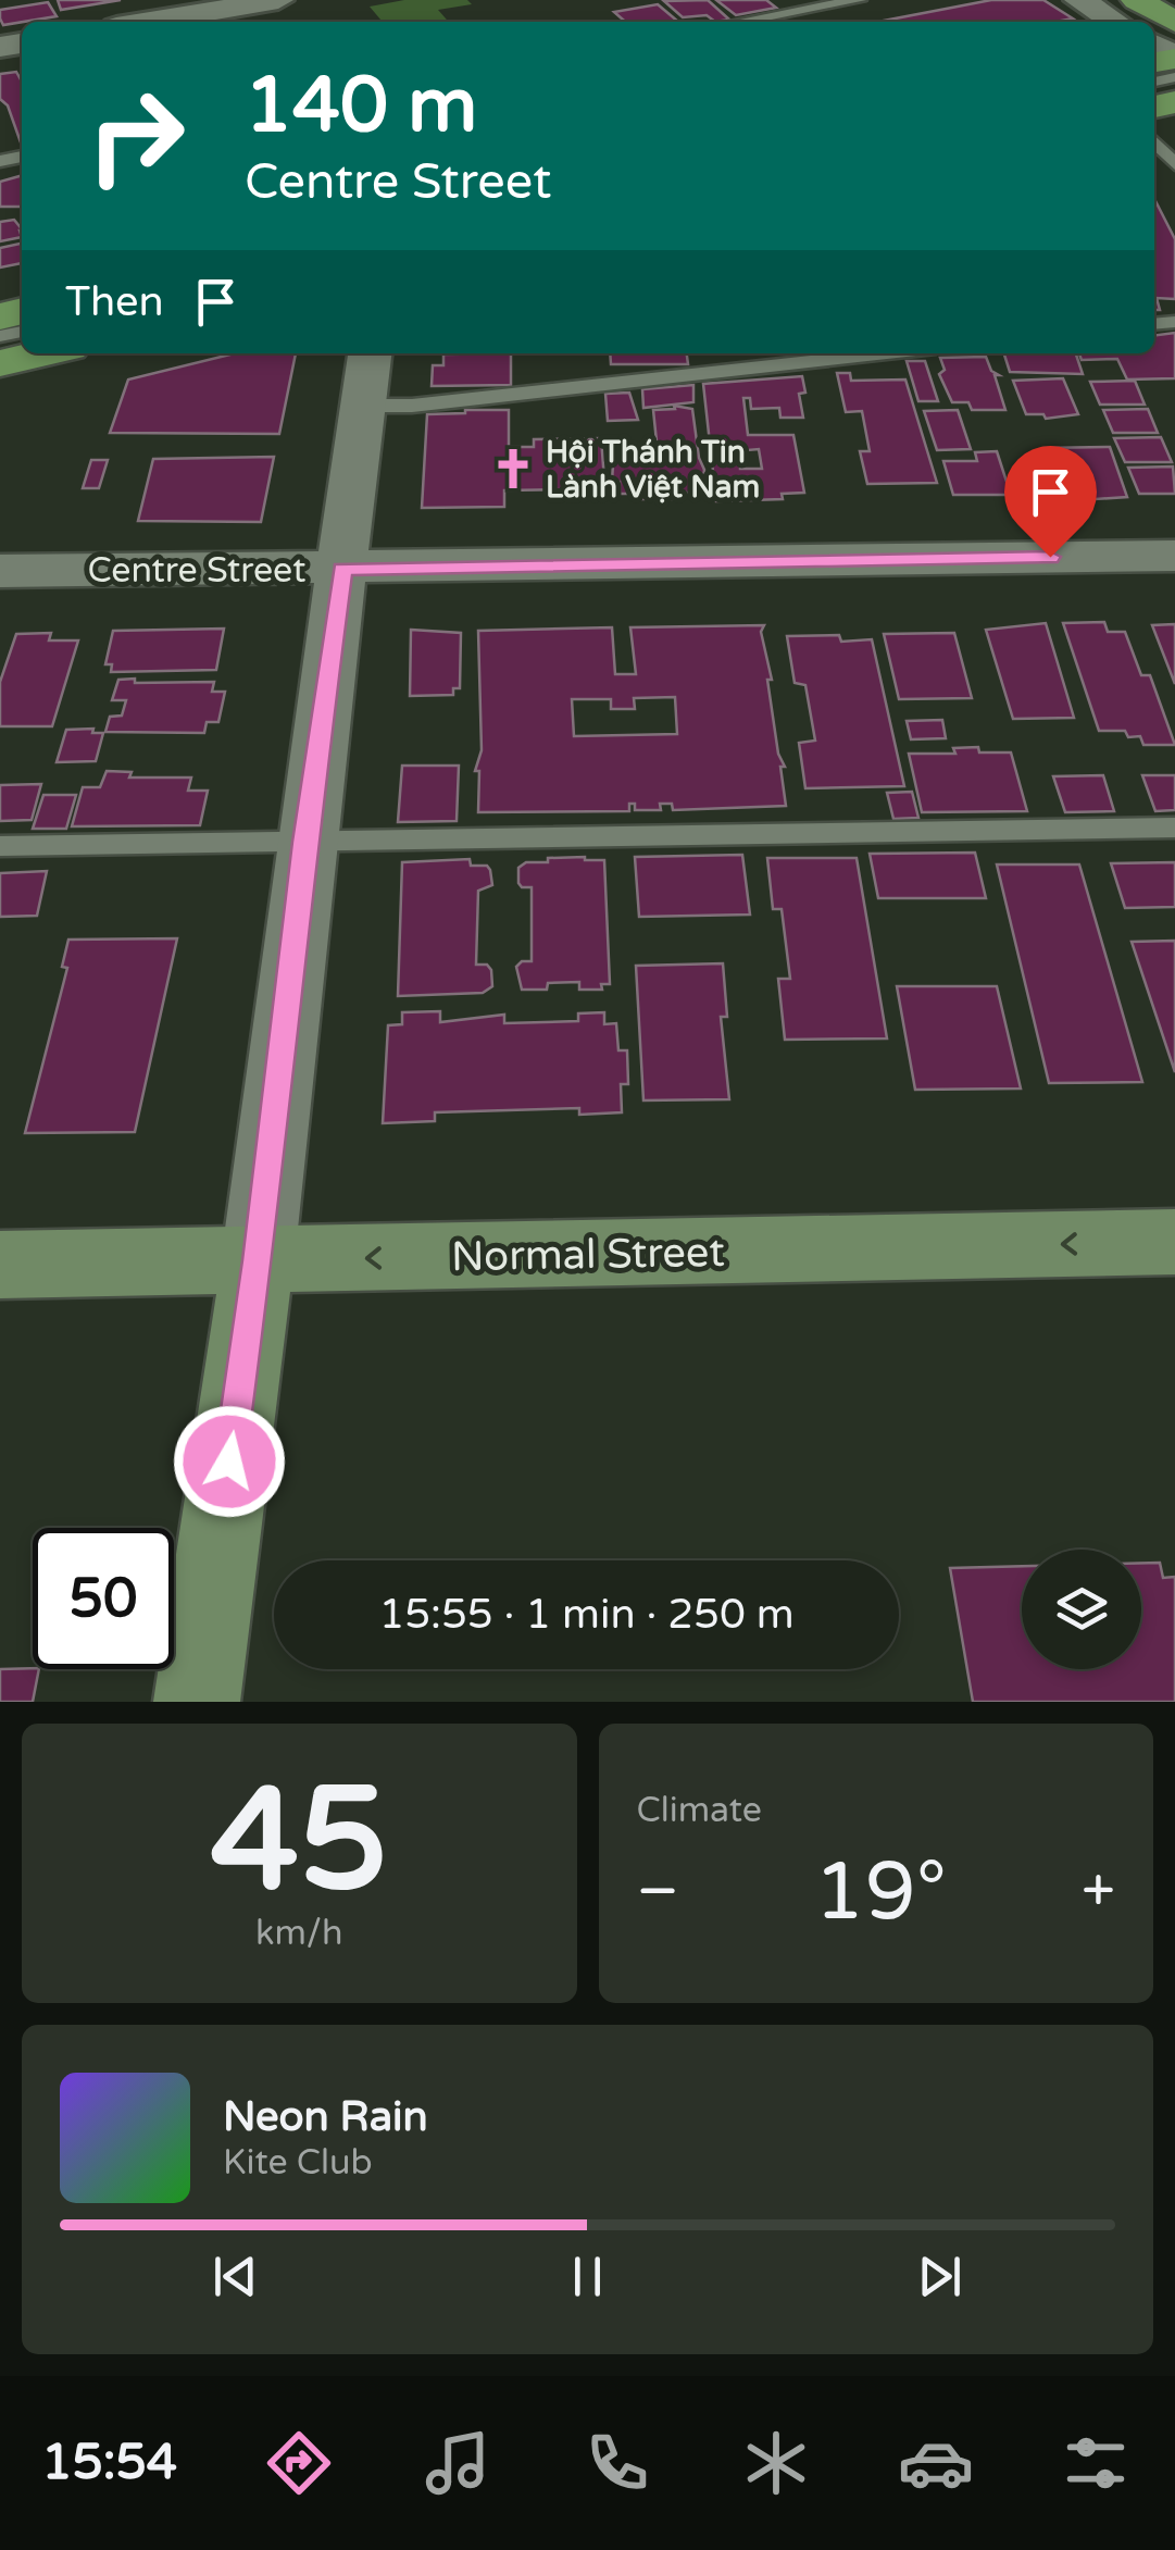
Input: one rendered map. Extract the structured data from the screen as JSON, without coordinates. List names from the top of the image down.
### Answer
{
  "streets": {
    "main road": ["Normal Street"],
    "street": ["Centre Street"]
  },
  "one_way": ["Normal Street"],
  "places": {
    "church": ["Hội Thánh Tin Lành Việt Nam"]
  },
  "page": {
    "turn": ["140 m", "Centre Street"],
    "then": "Then",
    "limit": "50",
    "trip": "15:55 · 1 min · 250 m",
    "tile": [
      ["45", "km/h"],
      "Climate"
    ],
    "heat": ["−", "19°", "+"],
    "song": ["Neon Rain", "Kite Club"],
    "tabs": "15:54"
  }
}
